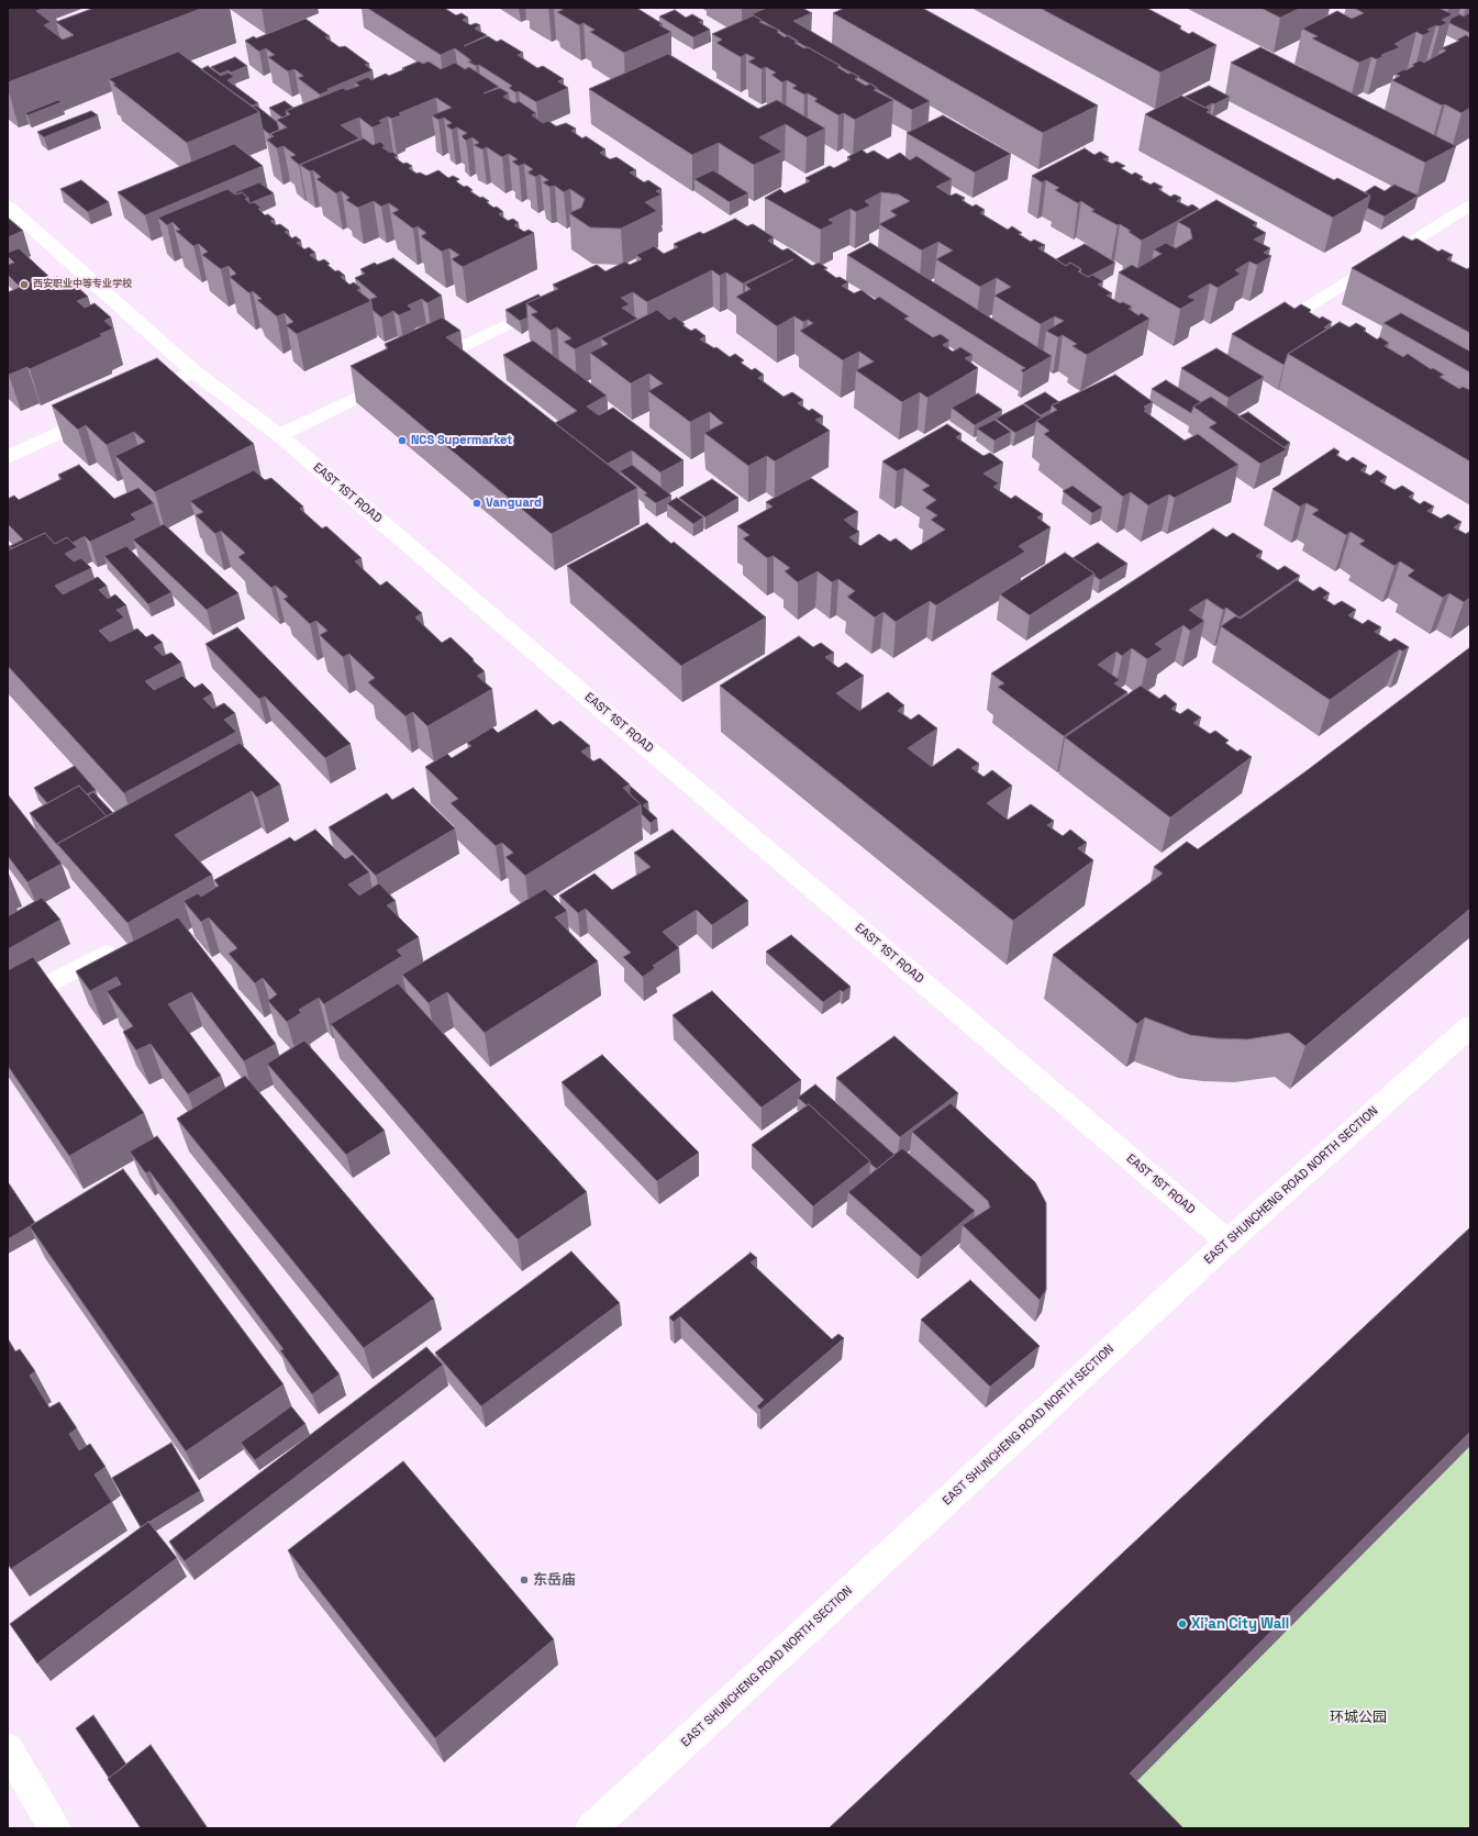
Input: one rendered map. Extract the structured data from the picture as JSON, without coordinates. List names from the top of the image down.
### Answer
{
  "streets": {
    "street": ["EAST 1ST ROAD", "EAST SHUNCHENG ROAD NORTH SECTION"]
  },
  "crossings": [
    ["EAST 1ST ROAD", "EAST SHUNCHENG ROAD NORTH SECTION"]
  ],
  "parks": ["环城公园"],
  "places": [
    "西安职业中等专业学校",
    "NCS Supermarket",
    "Vanguard",
    "东岳庙",
    "Xi'an City Wall"
  ]
}
